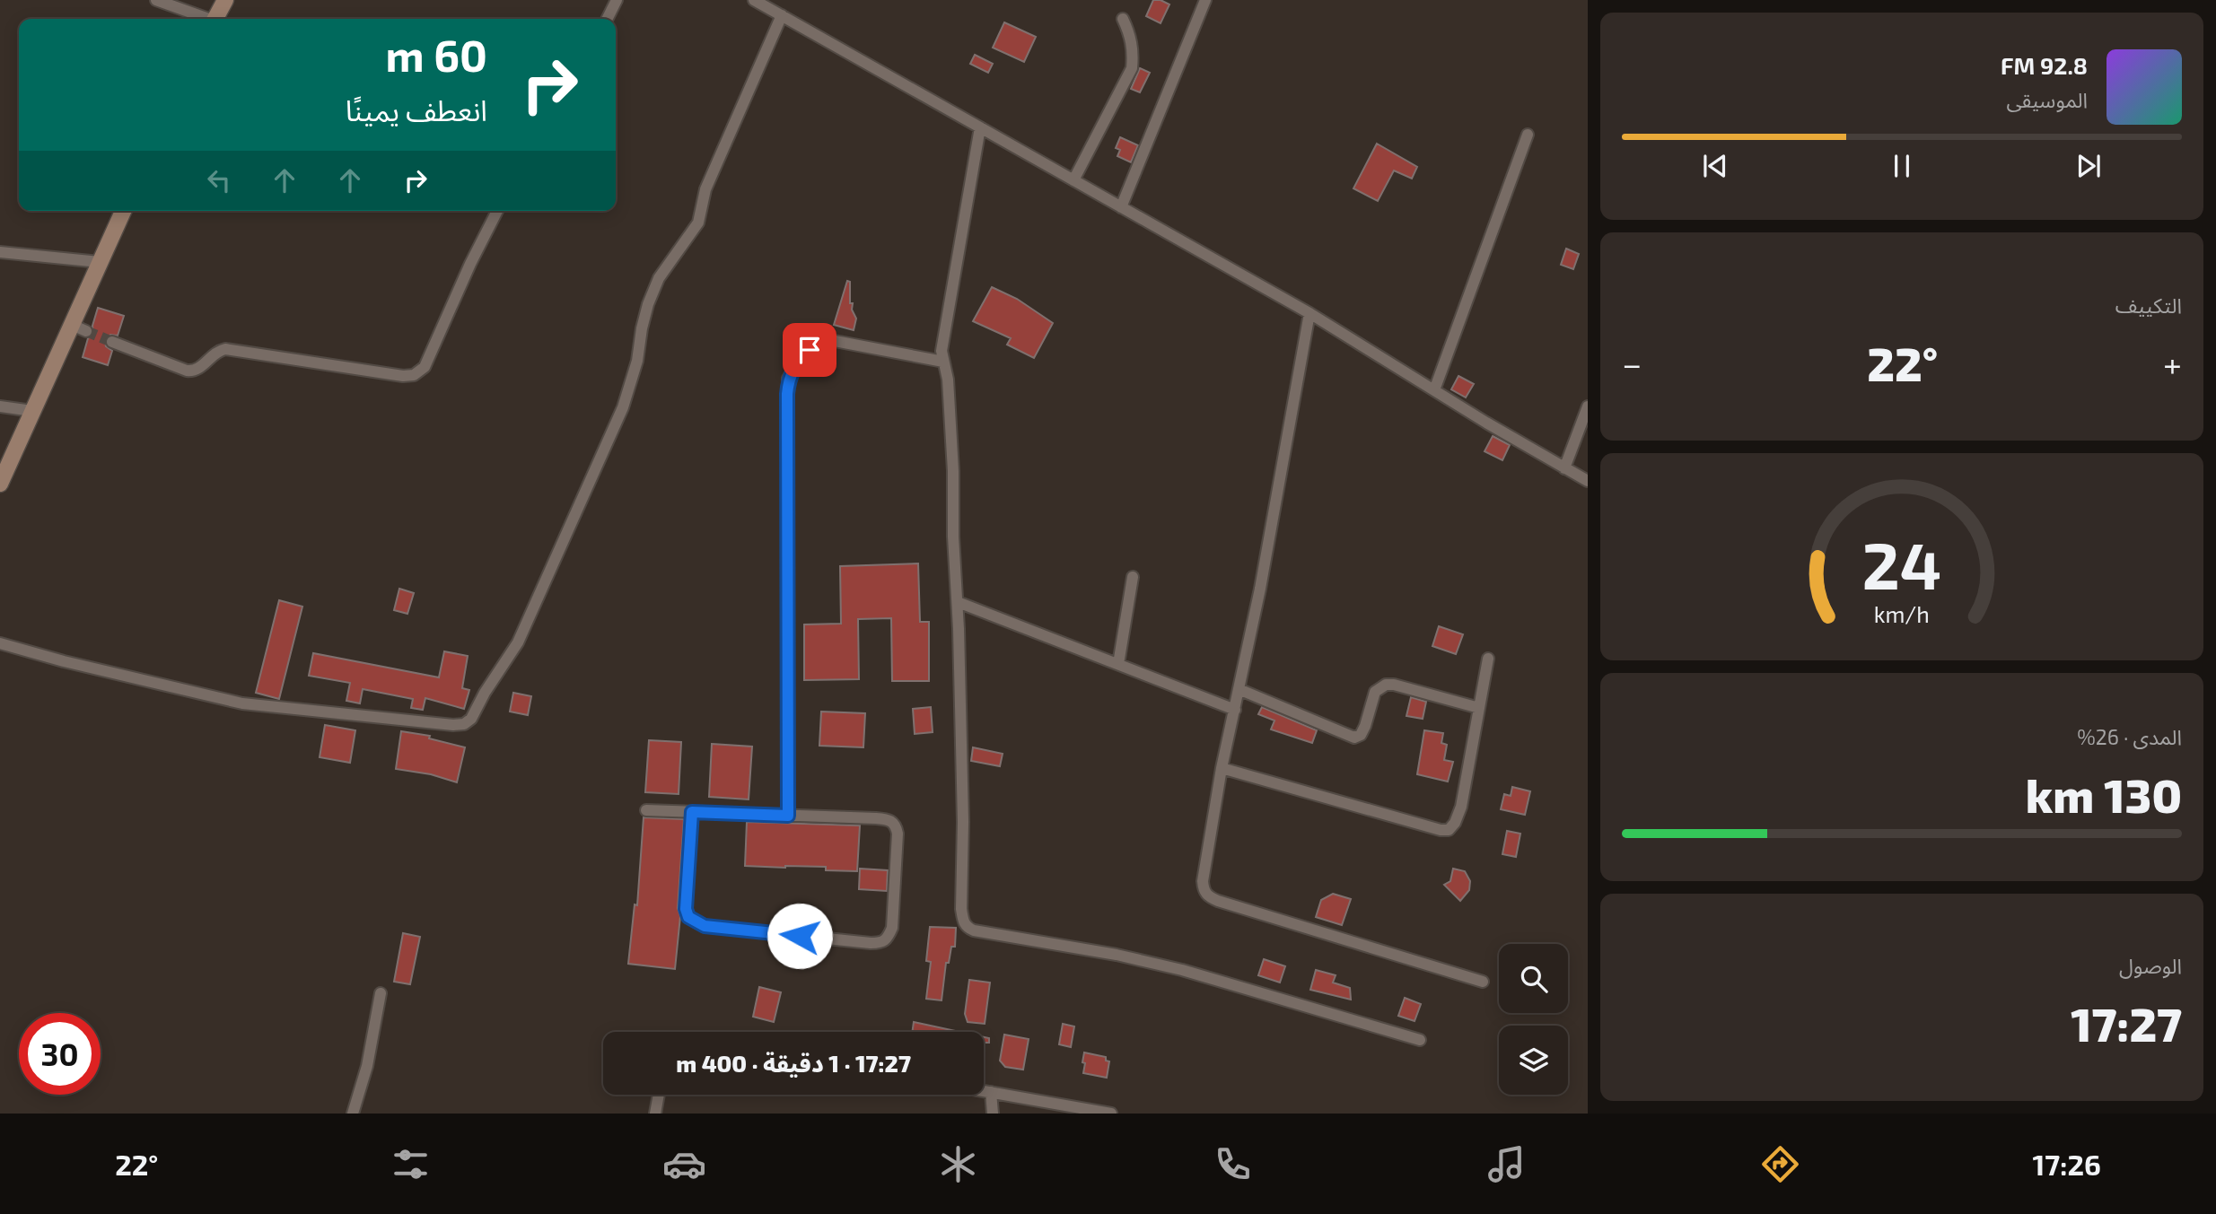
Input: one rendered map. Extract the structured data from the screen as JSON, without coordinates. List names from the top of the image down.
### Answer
{
  "page": {
    "turn": ["60 m", "انعطف يمينًا"],
    "song": ["92.8 FM", "الموسيقى"],
    "tile": [
      "التكييف",
      ["المدى · 26%", "130 km"],
      ["الوصول", "17:27"]
    ],
    "heat": ["−", "22°", "+"],
    "limit": "30",
    "trip": "17:27 · 1 دقيقة · 400 m",
    "tabs": ["17:26", "22°"],
    "gauge": ["24", "km/h"]
  }
}
